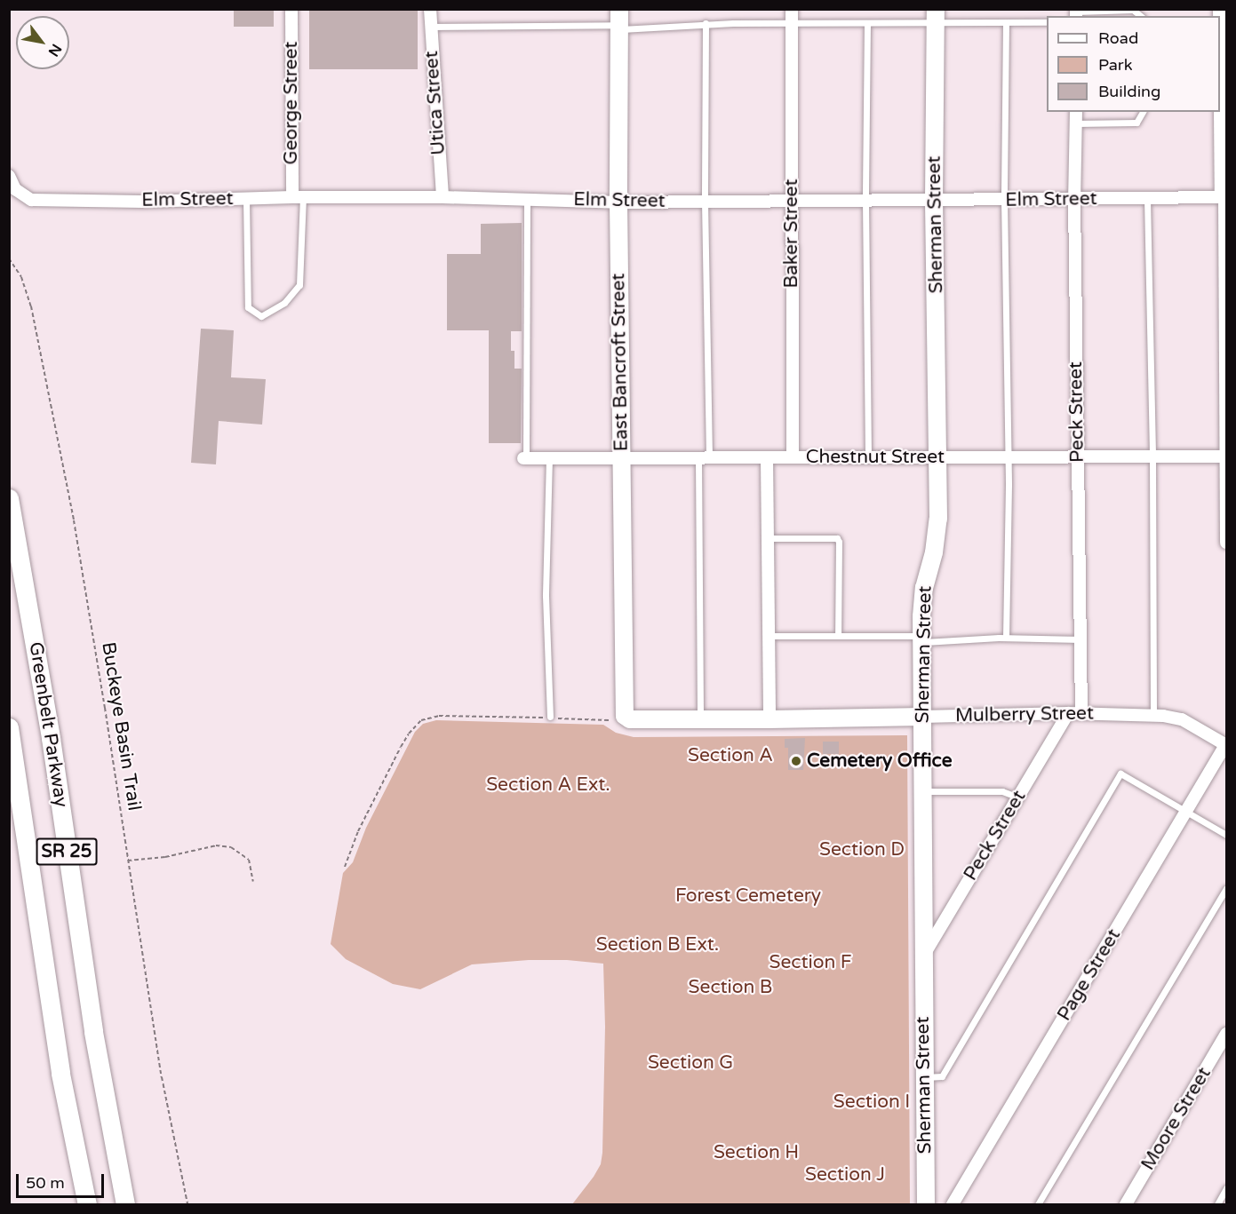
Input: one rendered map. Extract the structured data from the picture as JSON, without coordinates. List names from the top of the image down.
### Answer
{
  "streets": {
    "main road": ["Greenbelt Parkway", "SR 25"],
    "street": [
      "George Street",
      "Utica Street",
      "Elm Street",
      "Sherman Street",
      "Baker Street",
      "East Bancroft Street",
      "Peck Street",
      "Chestnut Street",
      "Mulberry Street",
      "Page Street",
      "Moore Street"
    ],
    "path": ["Buckeye Basin Trail"]
  },
  "crossings": [
    ["George Street", "Elm Street"],
    ["Utica Street", "Elm Street"],
    ["Elm Street", "Sherman Street"],
    ["Elm Street", "Baker Street"],
    ["Elm Street", "East Bancroft Street"],
    ["Elm Street", "Peck Street"],
    ["Sherman Street", "Peck Street"],
    ["Sherman Street", "Chestnut Street"],
    ["Sherman Street", "Mulberry Street"],
    ["Baker Street", "Chestnut Street"],
    ["East Bancroft Street", "Chestnut Street"],
    ["East Bancroft Street", "Mulberry Street"],
    ["Peck Street", "Chestnut Street"],
    ["Peck Street", "Mulberry Street"],
    ["Mulberry Street", "Page Street"]
  ],
  "parks": [
    "Section A",
    "Section A Ext.",
    "Section D",
    "Forest Cemetery",
    "Section B Ext.",
    "Section F",
    "Section B",
    "Section G",
    "Section I",
    "Section H",
    "Section J"
  ],
  "places": ["Cemetery Office"],
  "legend": ["Road", "Park", "Building"],
  "scale_bar": "50 m",
  "north": "bottom right"
}
